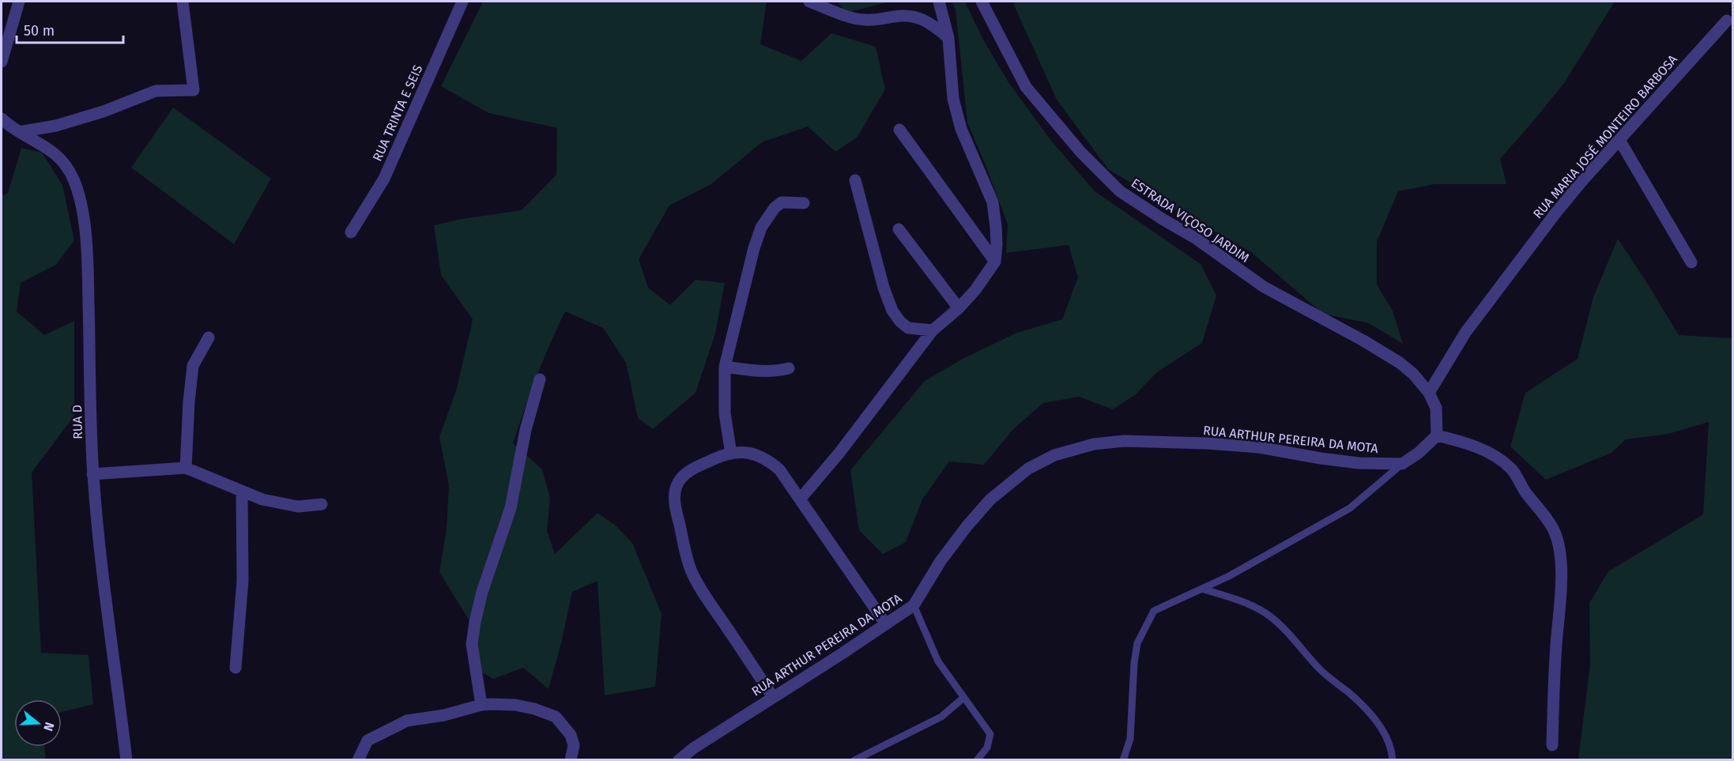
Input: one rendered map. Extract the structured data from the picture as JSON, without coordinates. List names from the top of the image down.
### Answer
{
  "streets": {
    "street": [
      "RUA TRINTA E SEIS",
      "RUA MARIA JOSÉ MONTEIRO BARBOSA",
      "ESTRADA VIÇOSO JARDIM",
      "RUA D",
      "RUA ARTHUR PEREIRA DA MOTA"
    ]
  },
  "crossings": [
    ["RUA MARIA JOSÉ MONTEIRO BARBOSA", "ESTRADA VIÇOSO JARDIM"]
  ],
  "scale_bar": "50 m",
  "north": "right"
}
